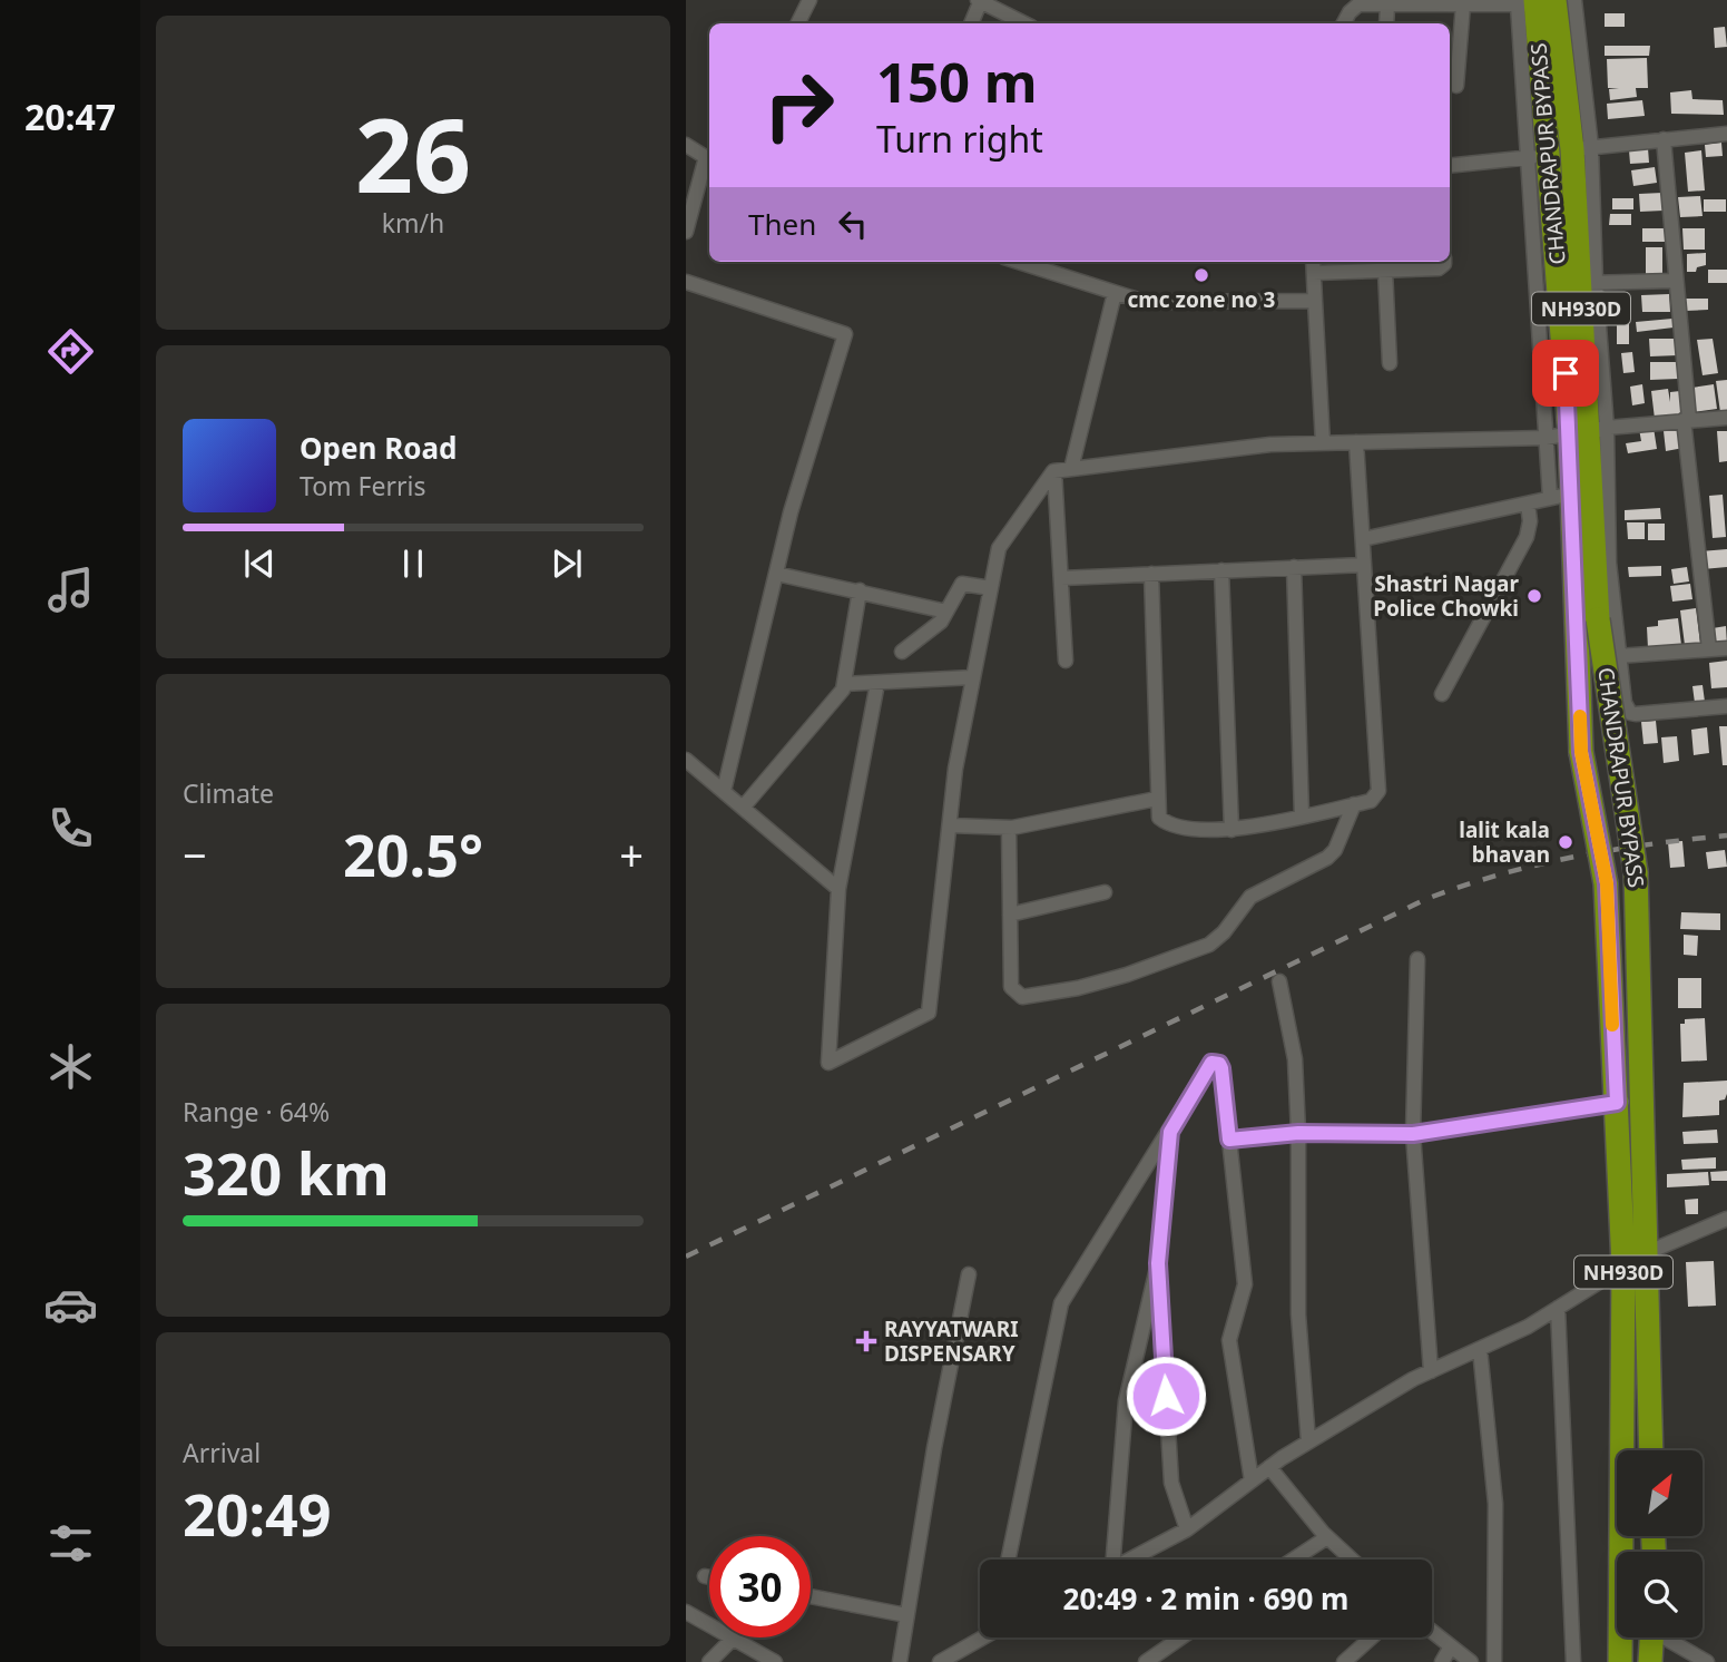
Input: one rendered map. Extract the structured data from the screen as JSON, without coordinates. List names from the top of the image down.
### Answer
{
  "streets": {
    "highway": ["CHANDRAPUR BYPASS", "NH930D"]
  },
  "places": {
    "other": ["cmc zone no 3", "Shastri Nagar Police Chowki", "lalit kala bhavan"],
    "health": ["RAYYATWARI DISPENSARY"]
  },
  "north": "top right",
  "page": {
    "tabs": "20:47",
    "tile": [
      ["26", "km/h"],
      "Climate",
      ["Range · 64%", "320 km"],
      ["Arrival", "20:49"]
    ],
    "turn": ["150 m", "Turn right"],
    "then": "Then",
    "song": ["Open Road", "Tom Ferris"],
    "heat": ["−", "20.5°", "+"],
    "limit": "30",
    "trip": "20:49 · 2 min · 690 m"
  }
}
